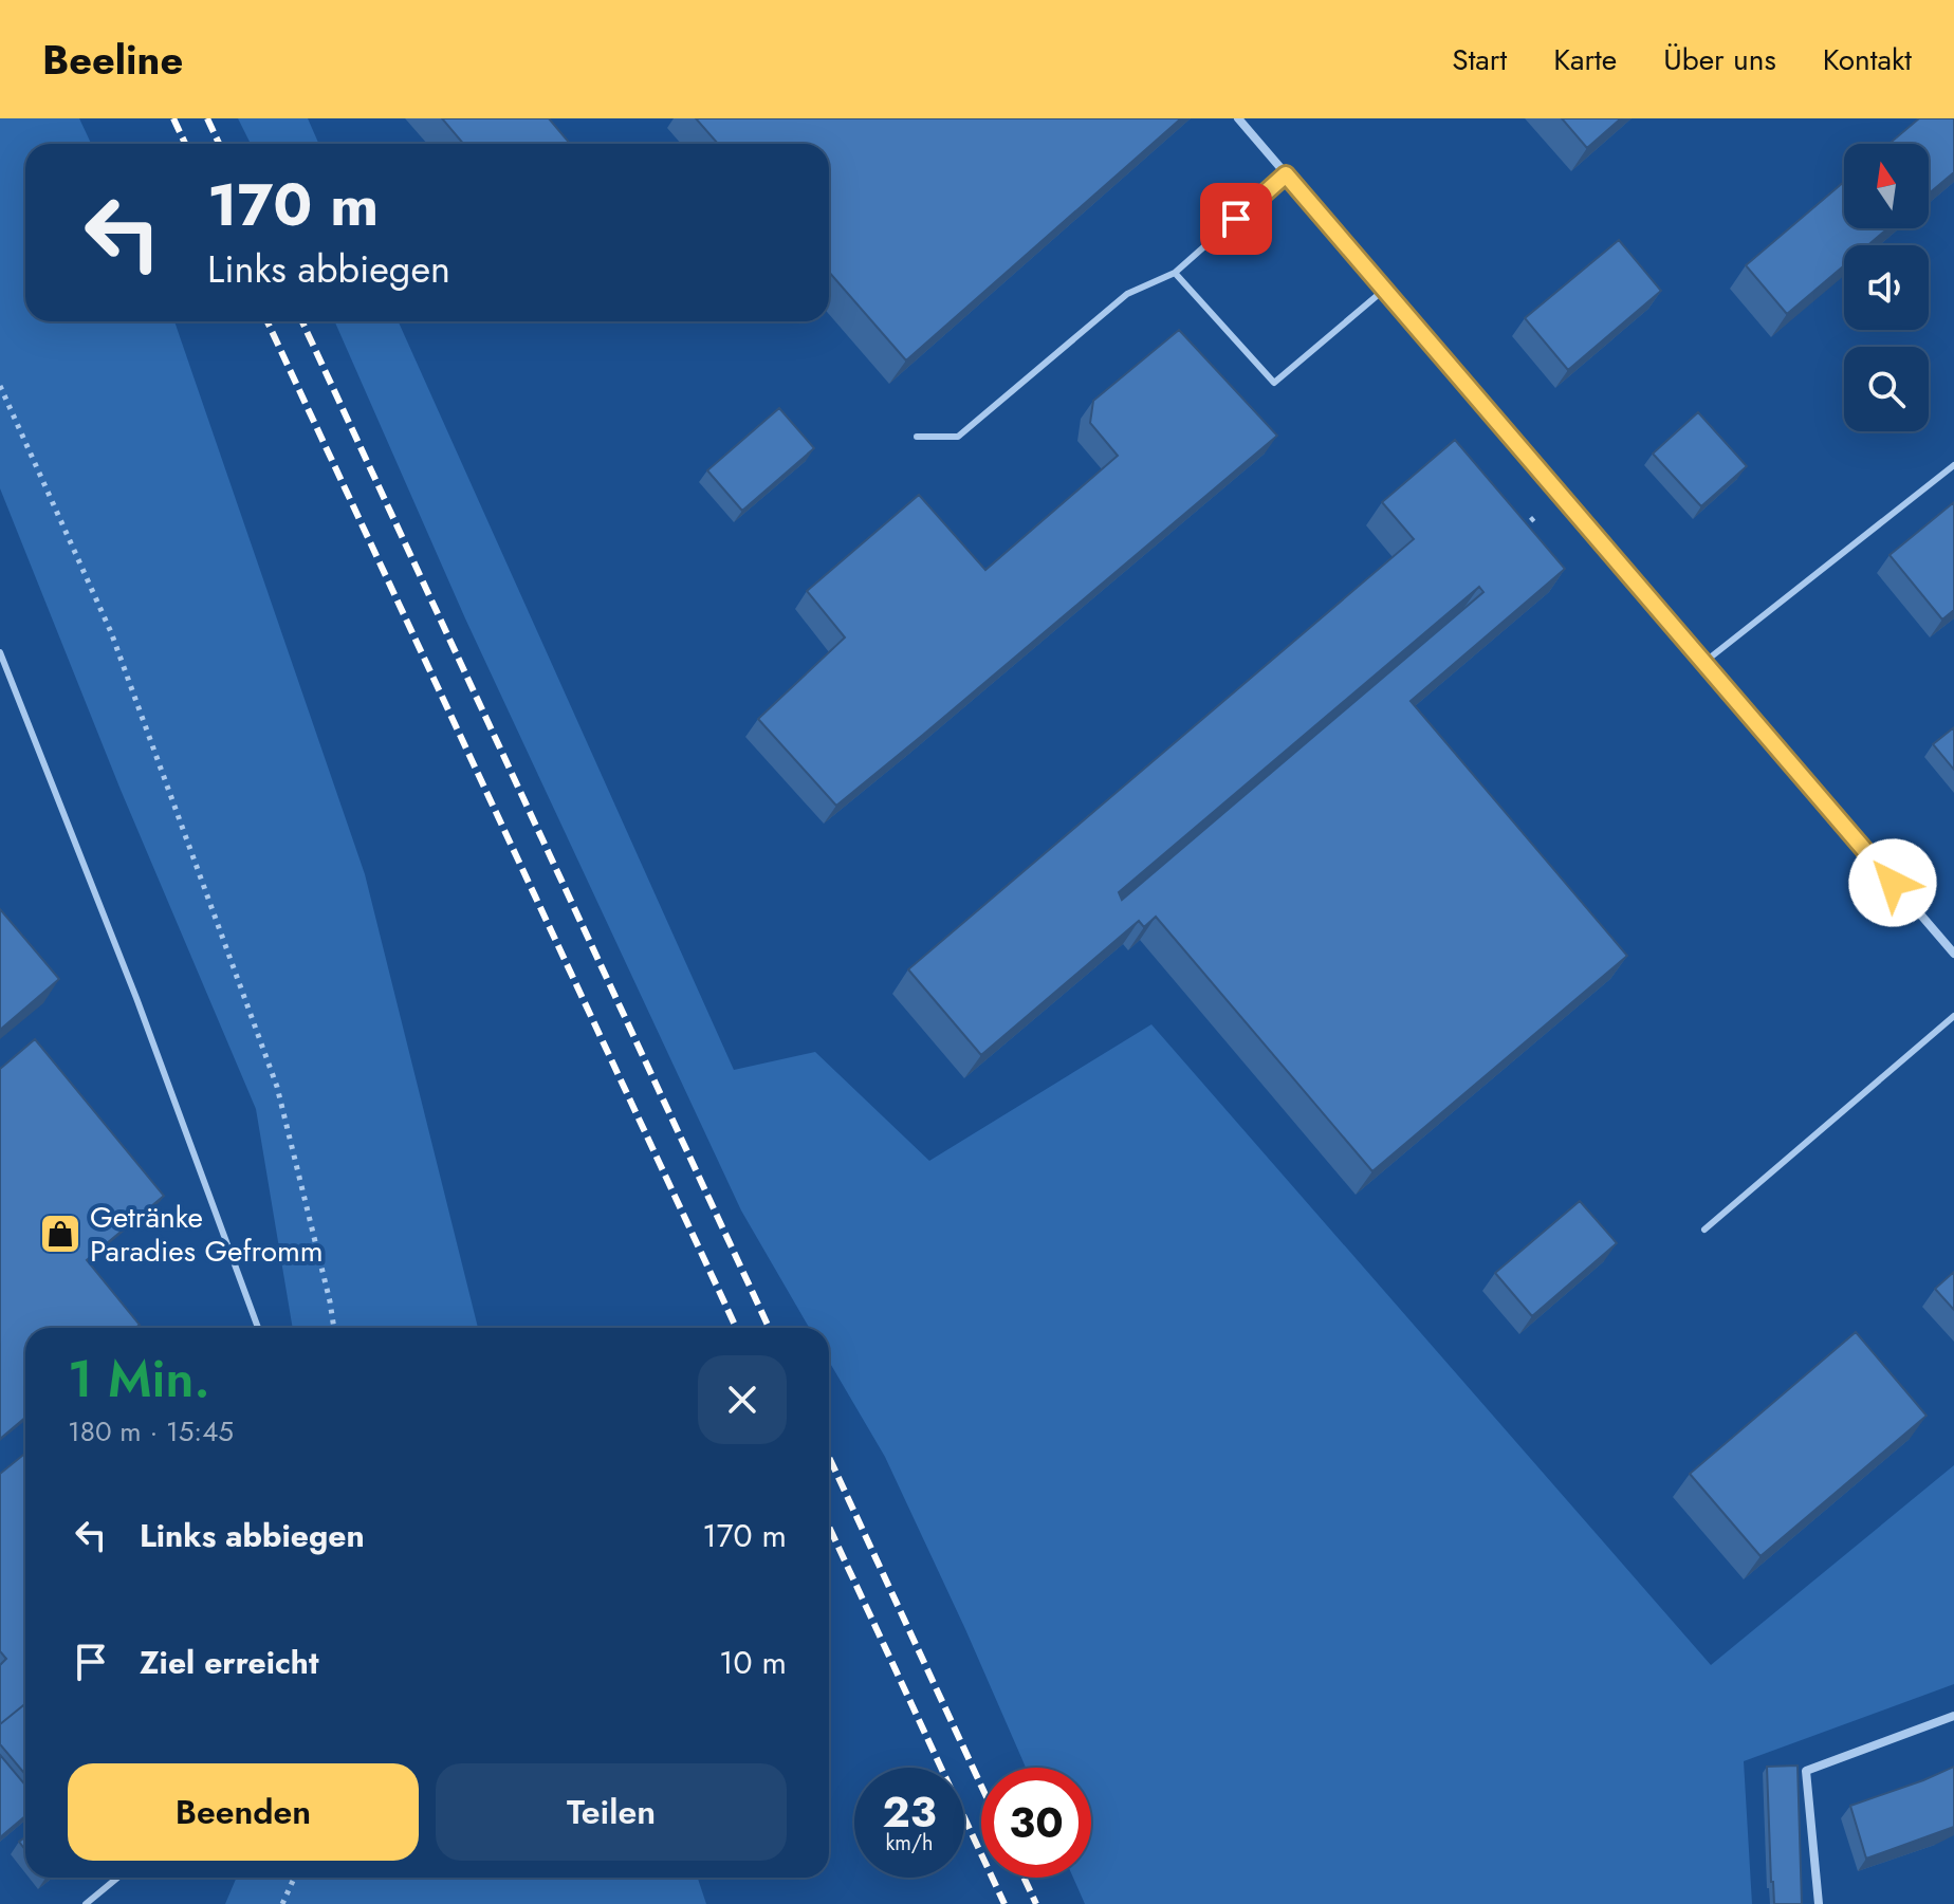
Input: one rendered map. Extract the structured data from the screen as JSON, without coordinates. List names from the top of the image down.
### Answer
{
  "places": {
    "shop": ["Getränke Paradies Gefromm"]
  },
  "north": "top",
  "page": {
    "header": "Beeline",
    "nav": [
      "Start",
      "Karte",
      "Über uns",
      "Kontakt"
    ],
    "turn": ["170 m", "Links abbiegen"],
    "heading": ["1 Min.", "180 m · 15:45"],
    "list": [
      {
        "name": "Links abbiegen",
        "value": "170 m"
      },
      {
        "name": "Ziel erreicht",
        "value": "10 m"
      }
    ],
    "buttons": ["Beenden", "Teilen"],
    "speed": "23 km/h",
    "limit": "30"
  }
}
